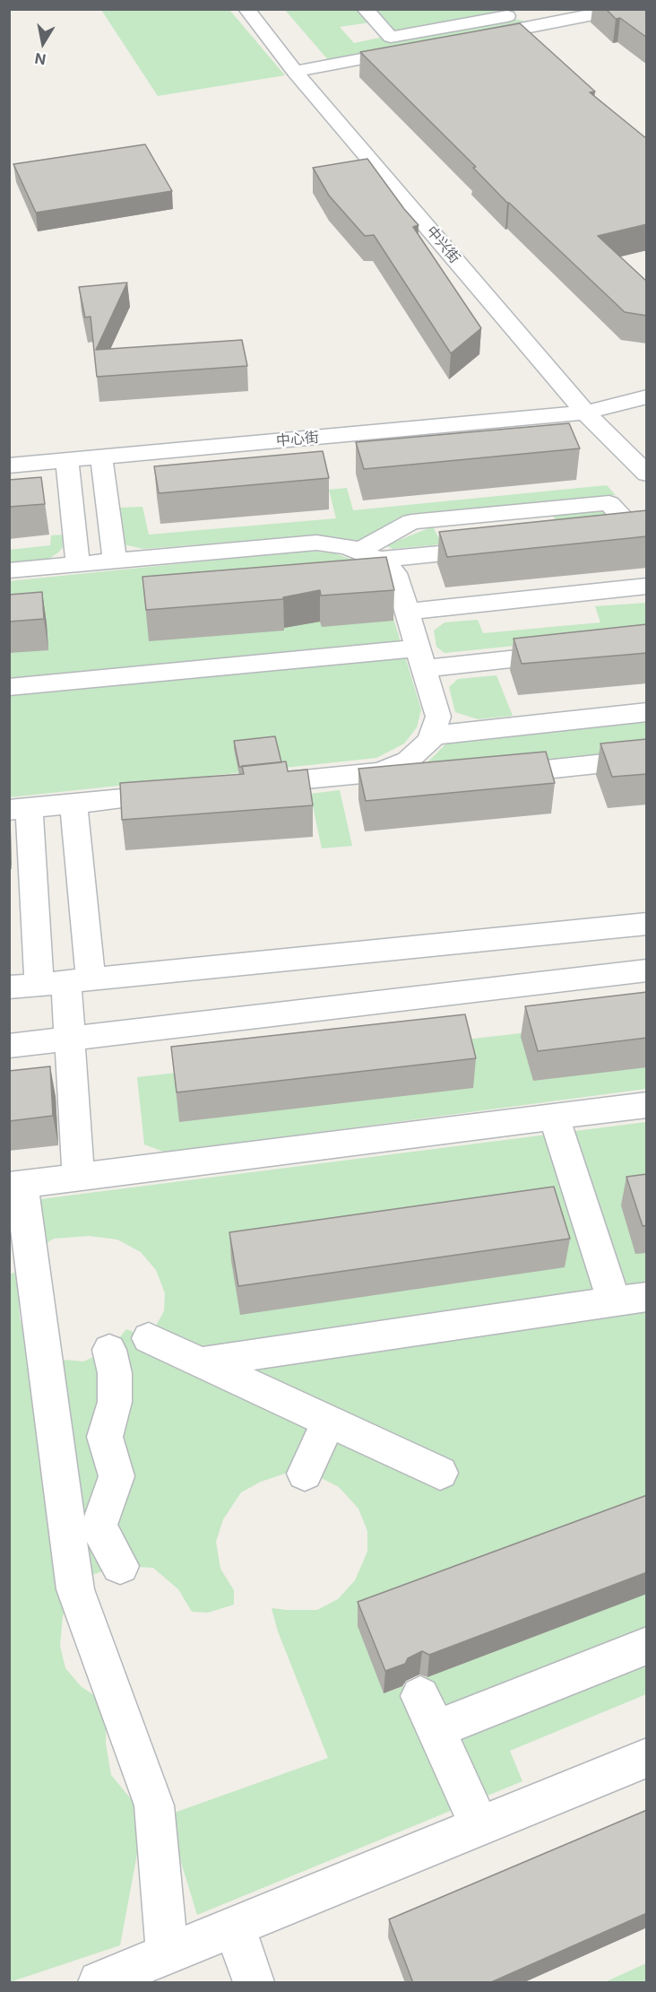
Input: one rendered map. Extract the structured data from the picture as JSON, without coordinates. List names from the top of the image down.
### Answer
{
  "streets": {
    "street": ["中兴街", "中心街"]
  },
  "crossings": [
    ["中兴街", "中心街"]
  ],
  "north": "bottom"
}
